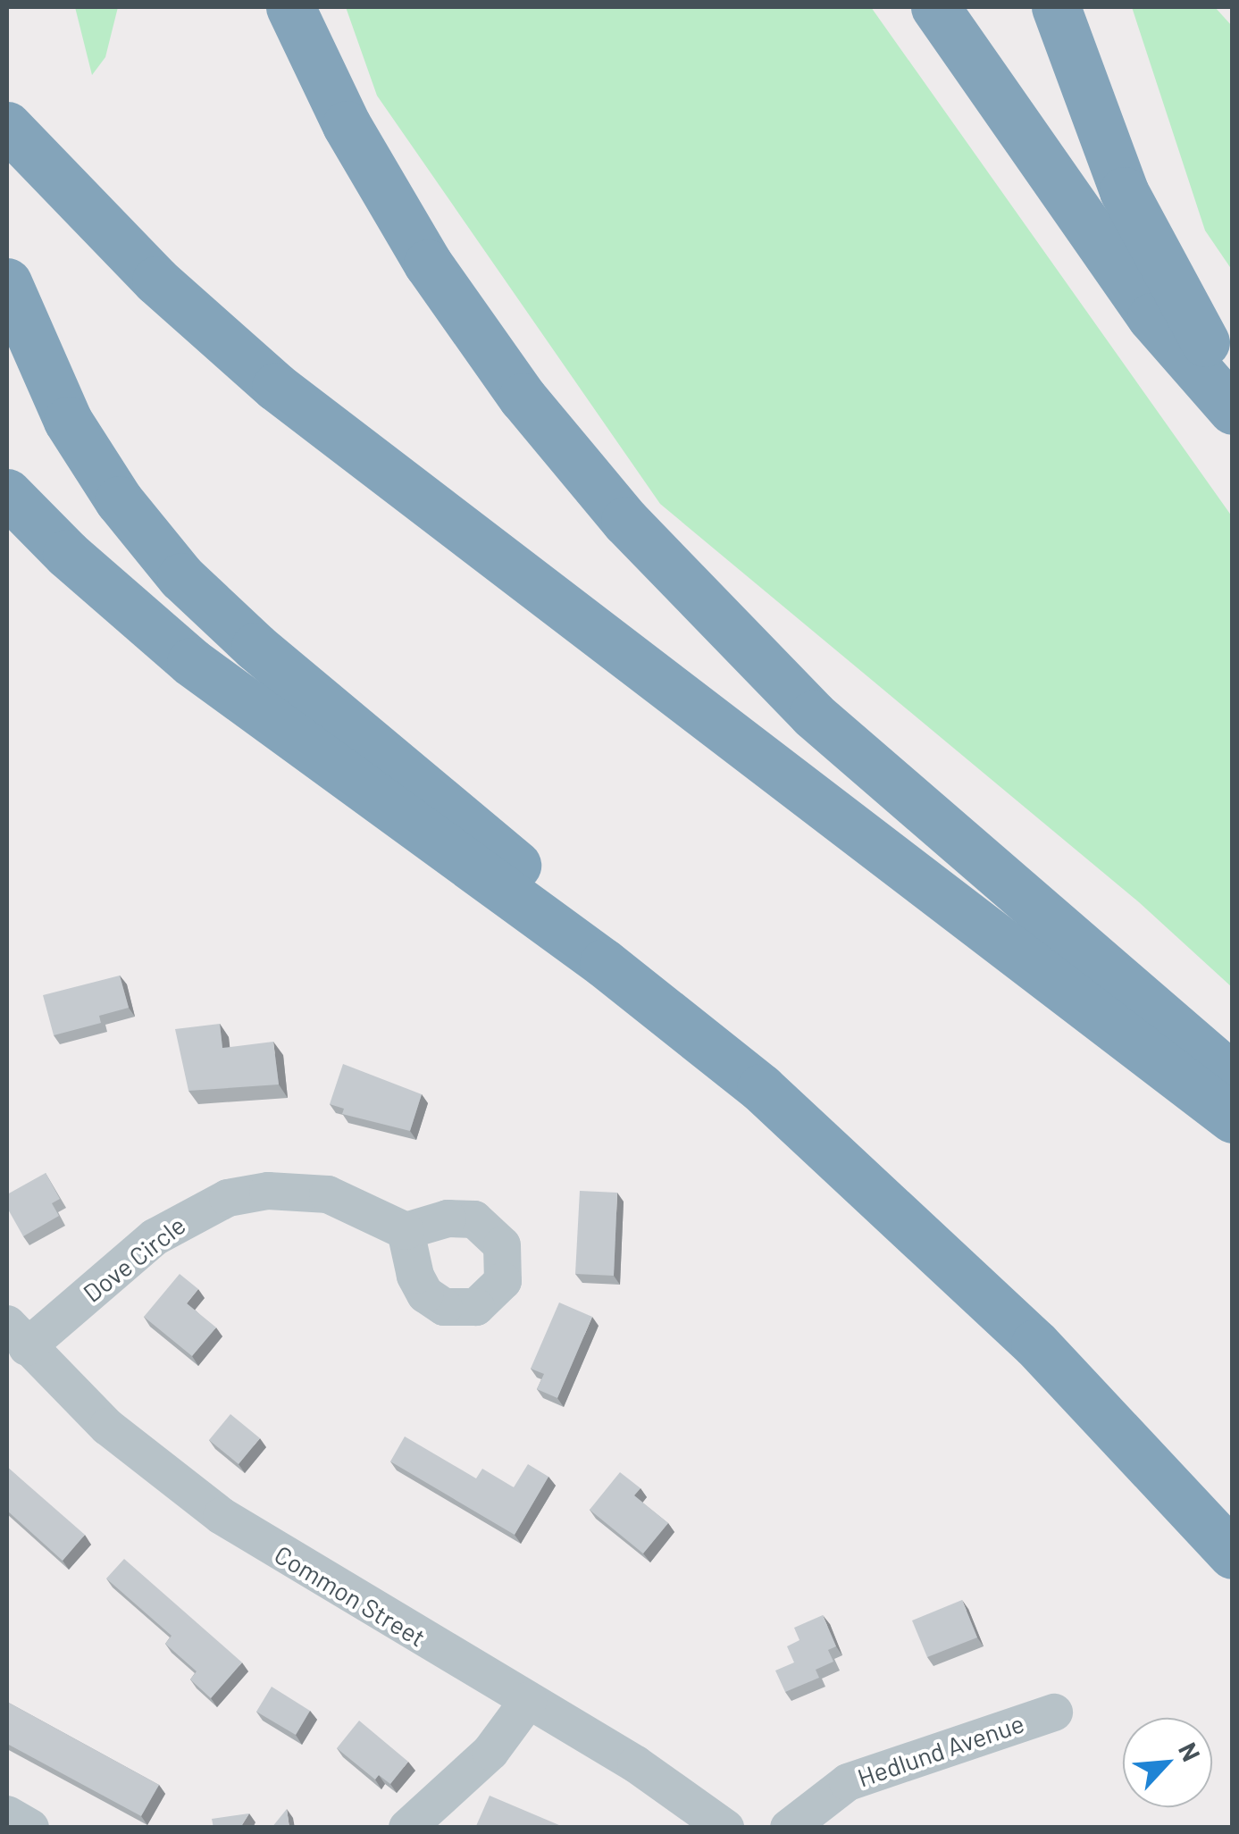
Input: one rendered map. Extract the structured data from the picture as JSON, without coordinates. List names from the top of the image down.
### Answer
{
  "streets": {
    "street": ["Dove Circle", "Common Street", "Hedlund Avenue"]
  },
  "crossings": [
    ["Dove Circle", "Common Street"]
  ],
  "north": "top right"
}
